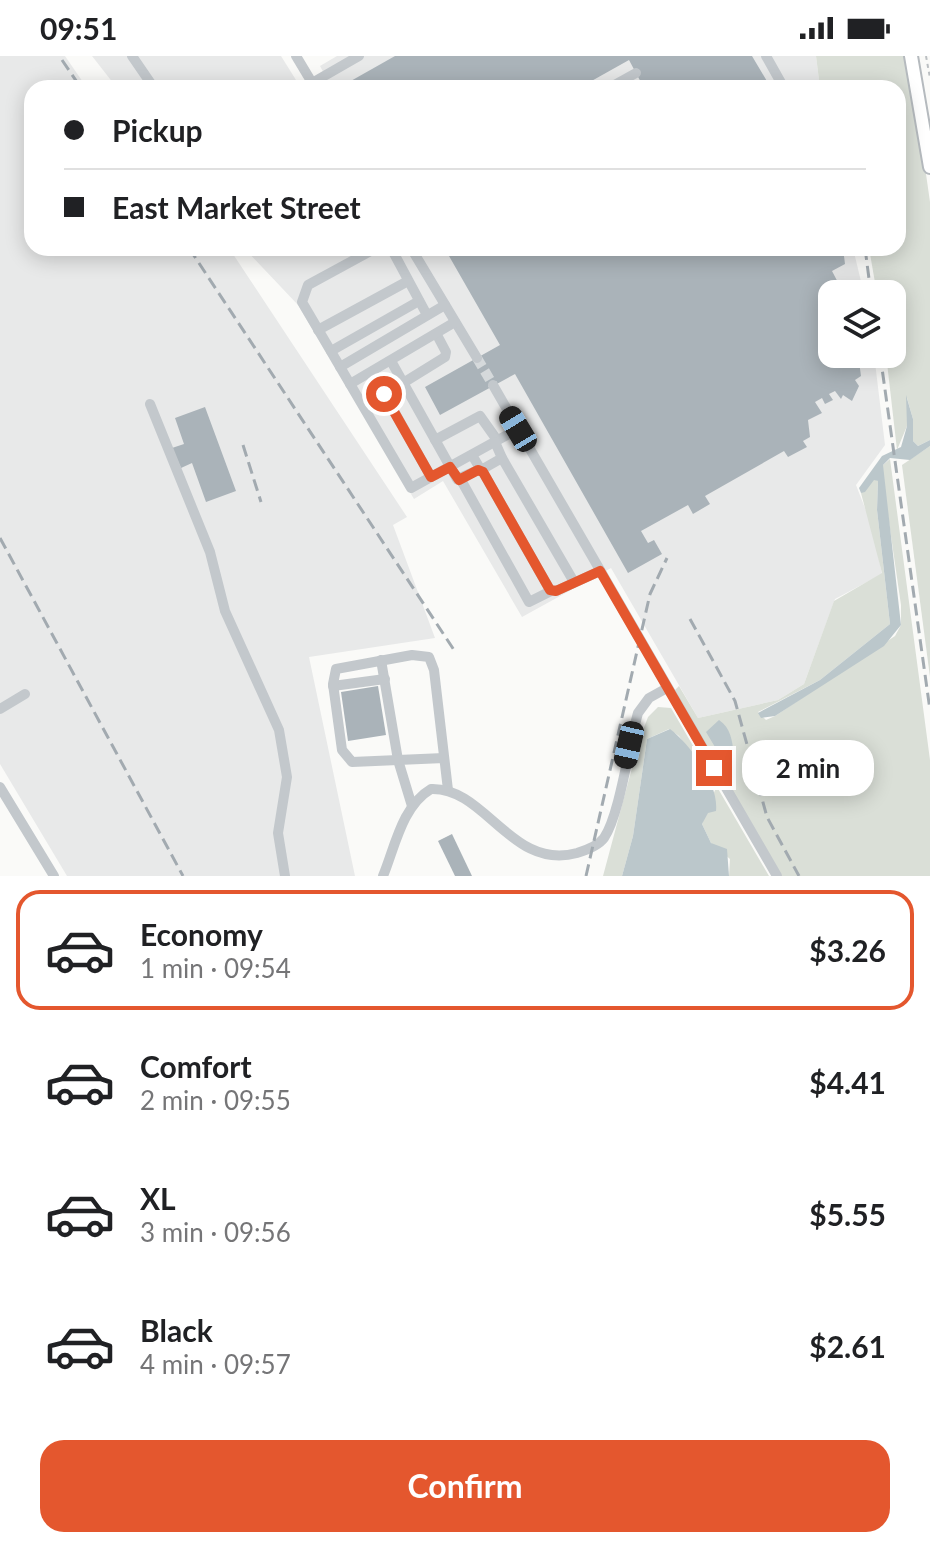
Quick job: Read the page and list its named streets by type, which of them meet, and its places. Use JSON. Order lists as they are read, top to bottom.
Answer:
{
  "page": {
    "status": "09:51",
    "banner": ["Pickup", "East Market Street"],
    "bubble": "2 min",
    "list": [
      {
        "name": "Economy",
        "note": "1 min · 09:54",
        "value": "$3.26"
      },
      {
        "name": "Comfort",
        "note": "2 min · 09:55",
        "value": "$4.41"
      },
      {
        "name": "XL",
        "note": "3 min · 09:56",
        "value": "$5.55"
      },
      {
        "name": "Black",
        "note": "4 min · 09:57",
        "value": "$2.61"
      }
    ],
    "buttons": "Confirm"
  }
}
